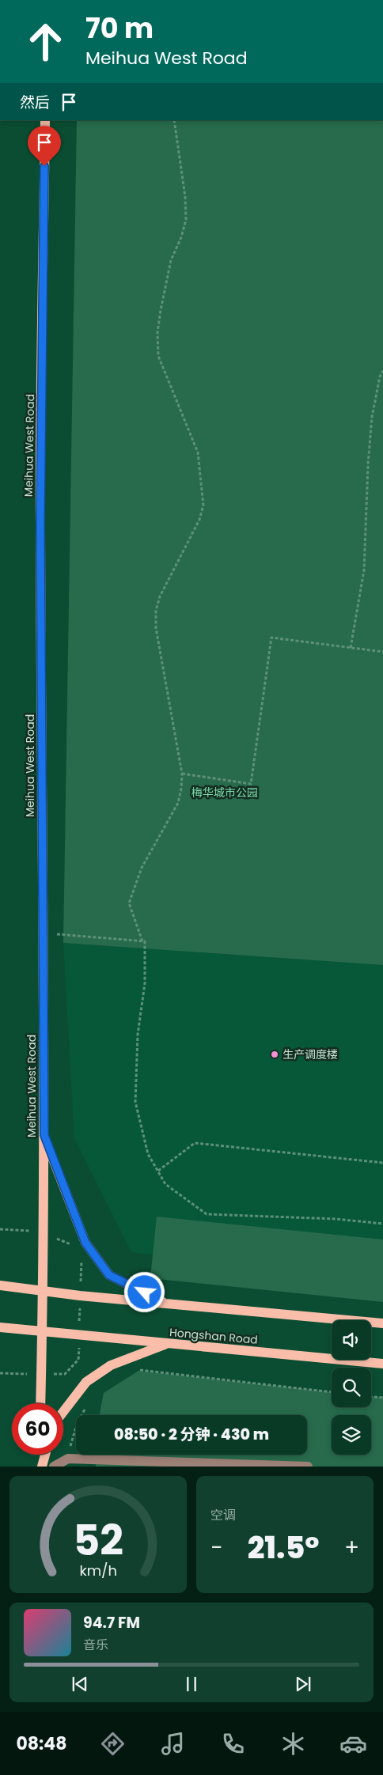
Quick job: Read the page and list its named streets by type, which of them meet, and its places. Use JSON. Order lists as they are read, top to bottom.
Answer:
{
  "streets": {
    "main road": ["Meihua West Road", "Hongshan Road"]
  },
  "crossings": [
    ["Meihua West Road", "Hongshan Road"]
  ],
  "parks": ["梅华城市公园"],
  "places": ["生产调度楼"],
  "page": {
    "turn": ["70 m", "Meihua West Road"],
    "then": "然后",
    "limit": "60",
    "trip": "08:50 · 2 分钟 · 430 m",
    "tile": "空调",
    "heat": ["−", "21.5°", "+"],
    "song": ["94.7 FM", "音乐"],
    "tabs": "08:48",
    "gauge": ["52", "km/h"]
  }
}
